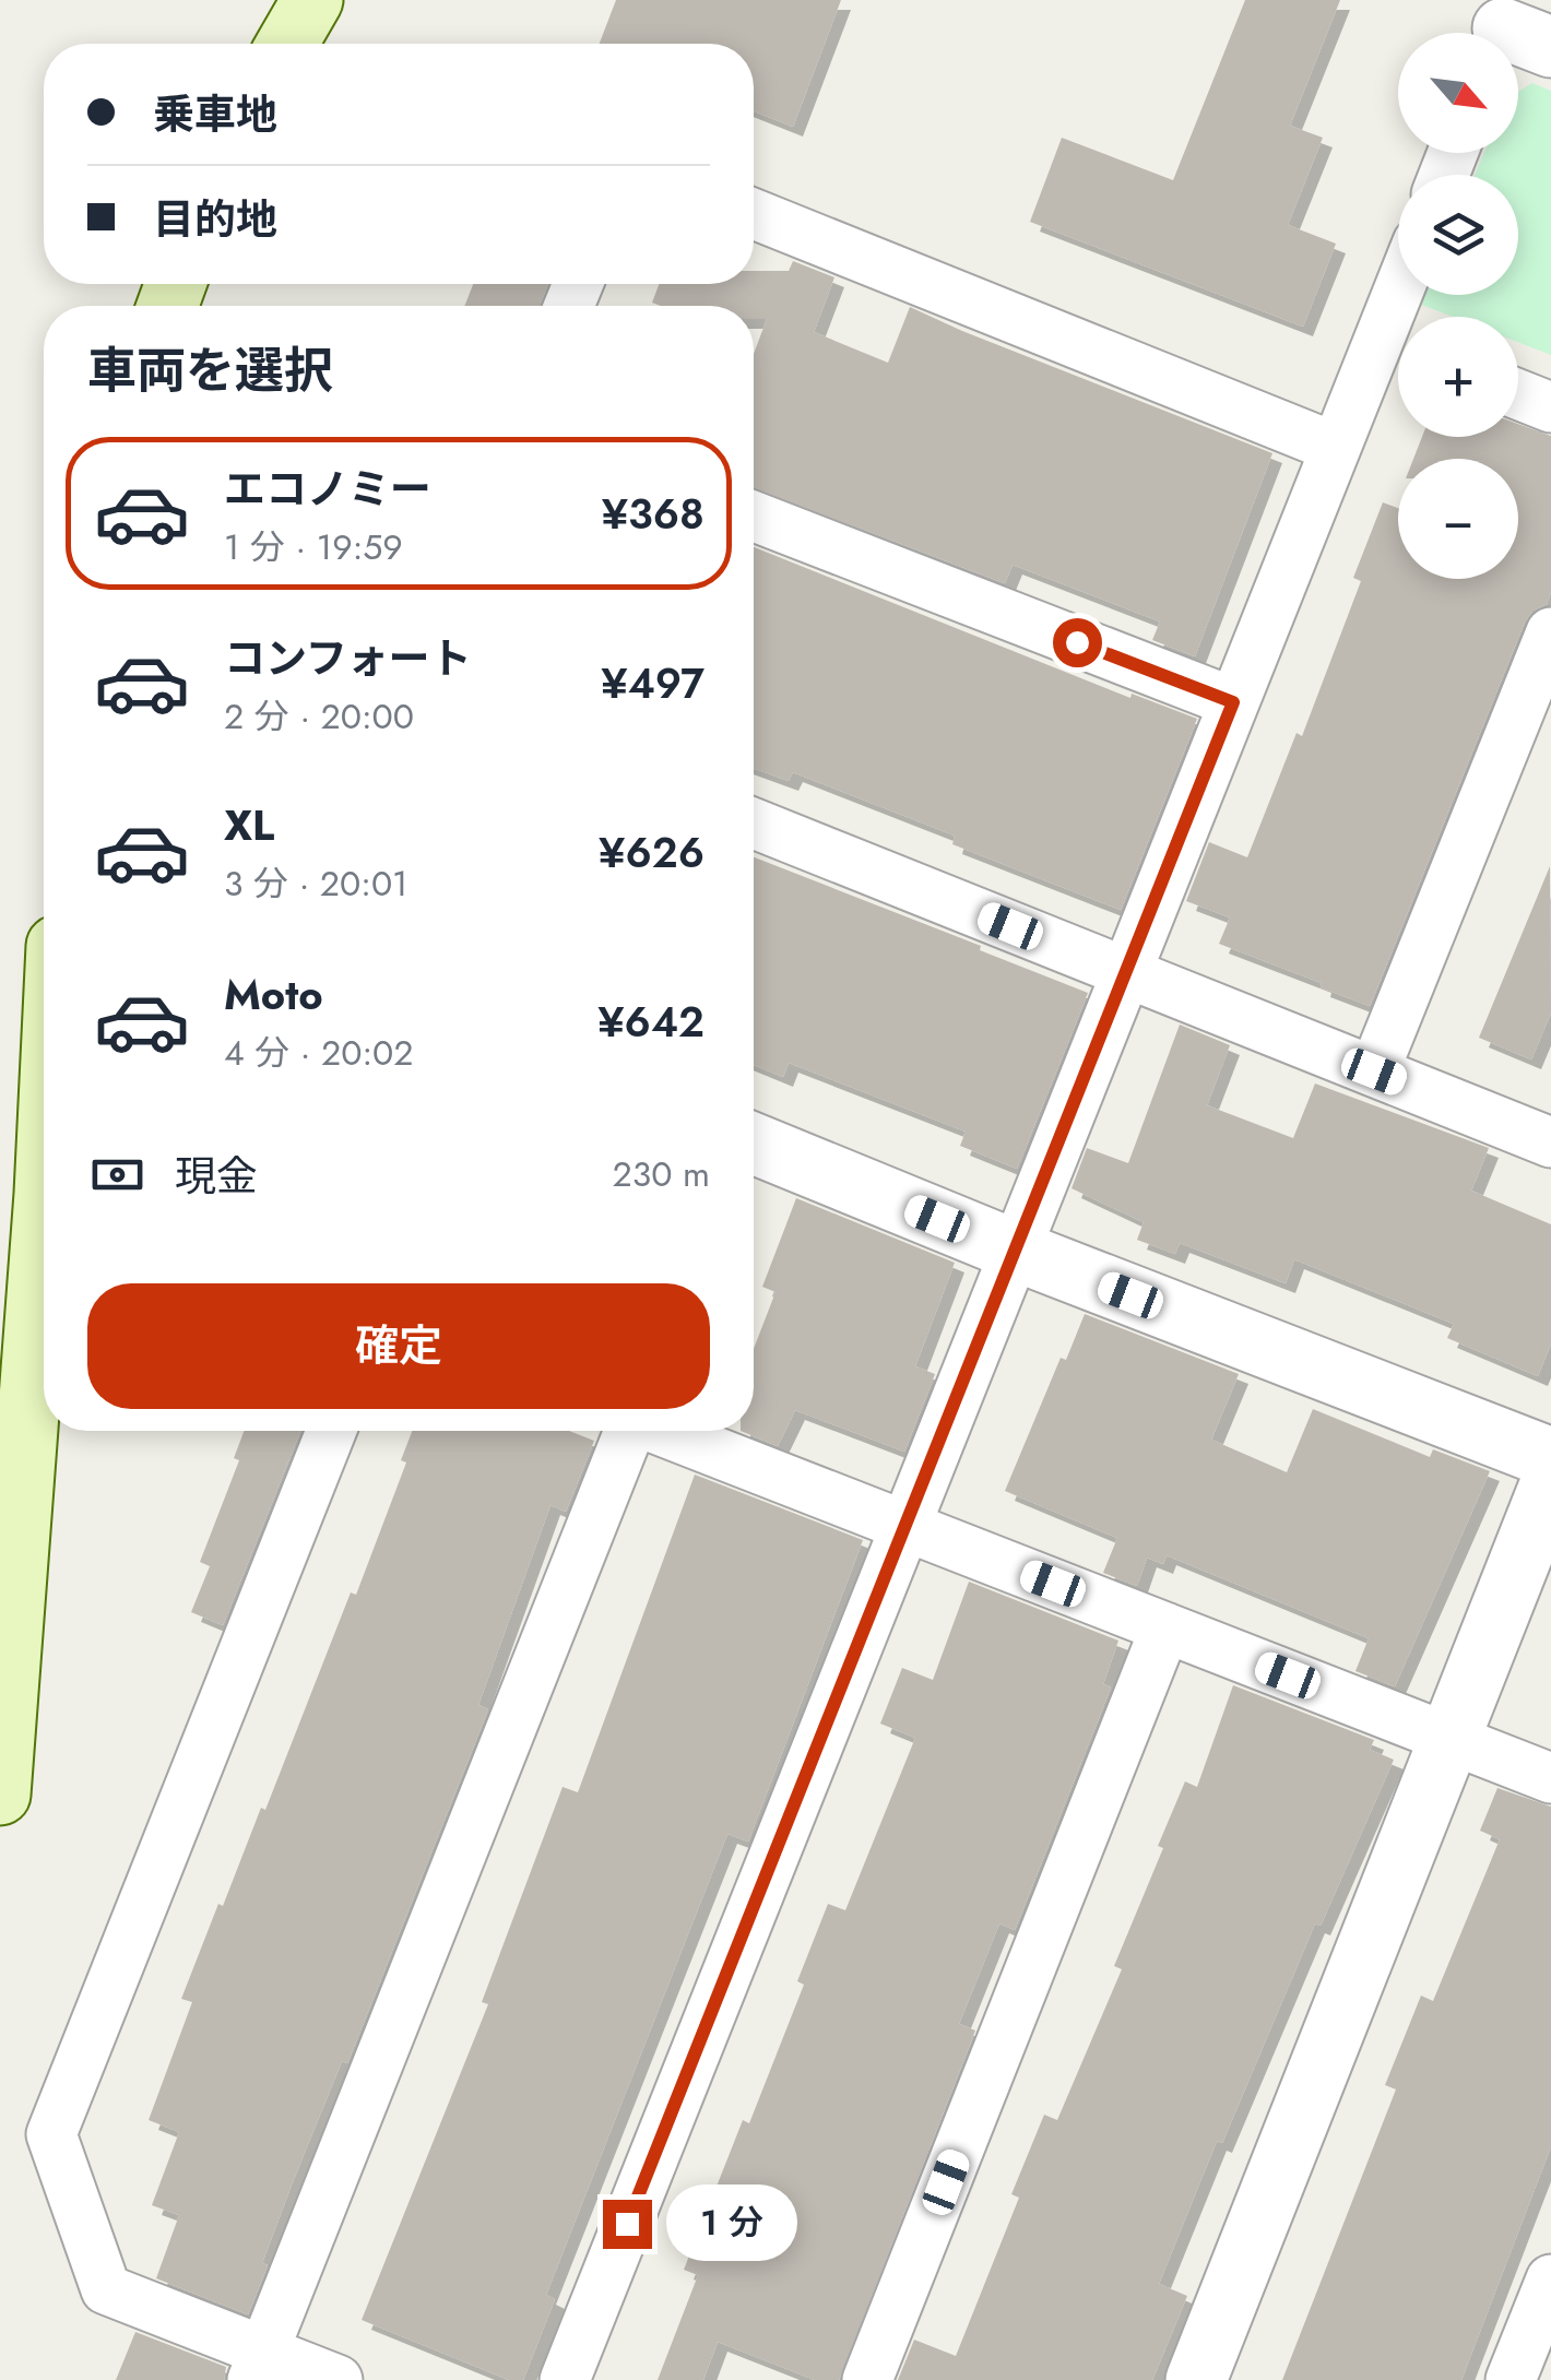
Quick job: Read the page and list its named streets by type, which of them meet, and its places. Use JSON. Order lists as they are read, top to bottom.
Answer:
{
  "north": "bottom right",
  "page": {
    "map_buttons": ["+", "−"],
    "banner": ["乗車地", "目的地"],
    "heading": "車両を選択",
    "list": [
      {
        "name": "エコノミー",
        "note": "1 分 · 19:59",
        "value": "¥368"
      },
      {
        "name": "コンフォート",
        "note": "2 分 · 20:00",
        "value": "¥497"
      },
      {
        "name": "XL",
        "note": "3 分 · 20:01",
        "value": "¥626"
      },
      {
        "name": "Moto",
        "note": "4 分 · 20:02",
        "value": "¥642"
      }
    ],
    "pay": ["現金", "230 m"],
    "buttons": "確定",
    "bubble": "1 分"
  }
}
